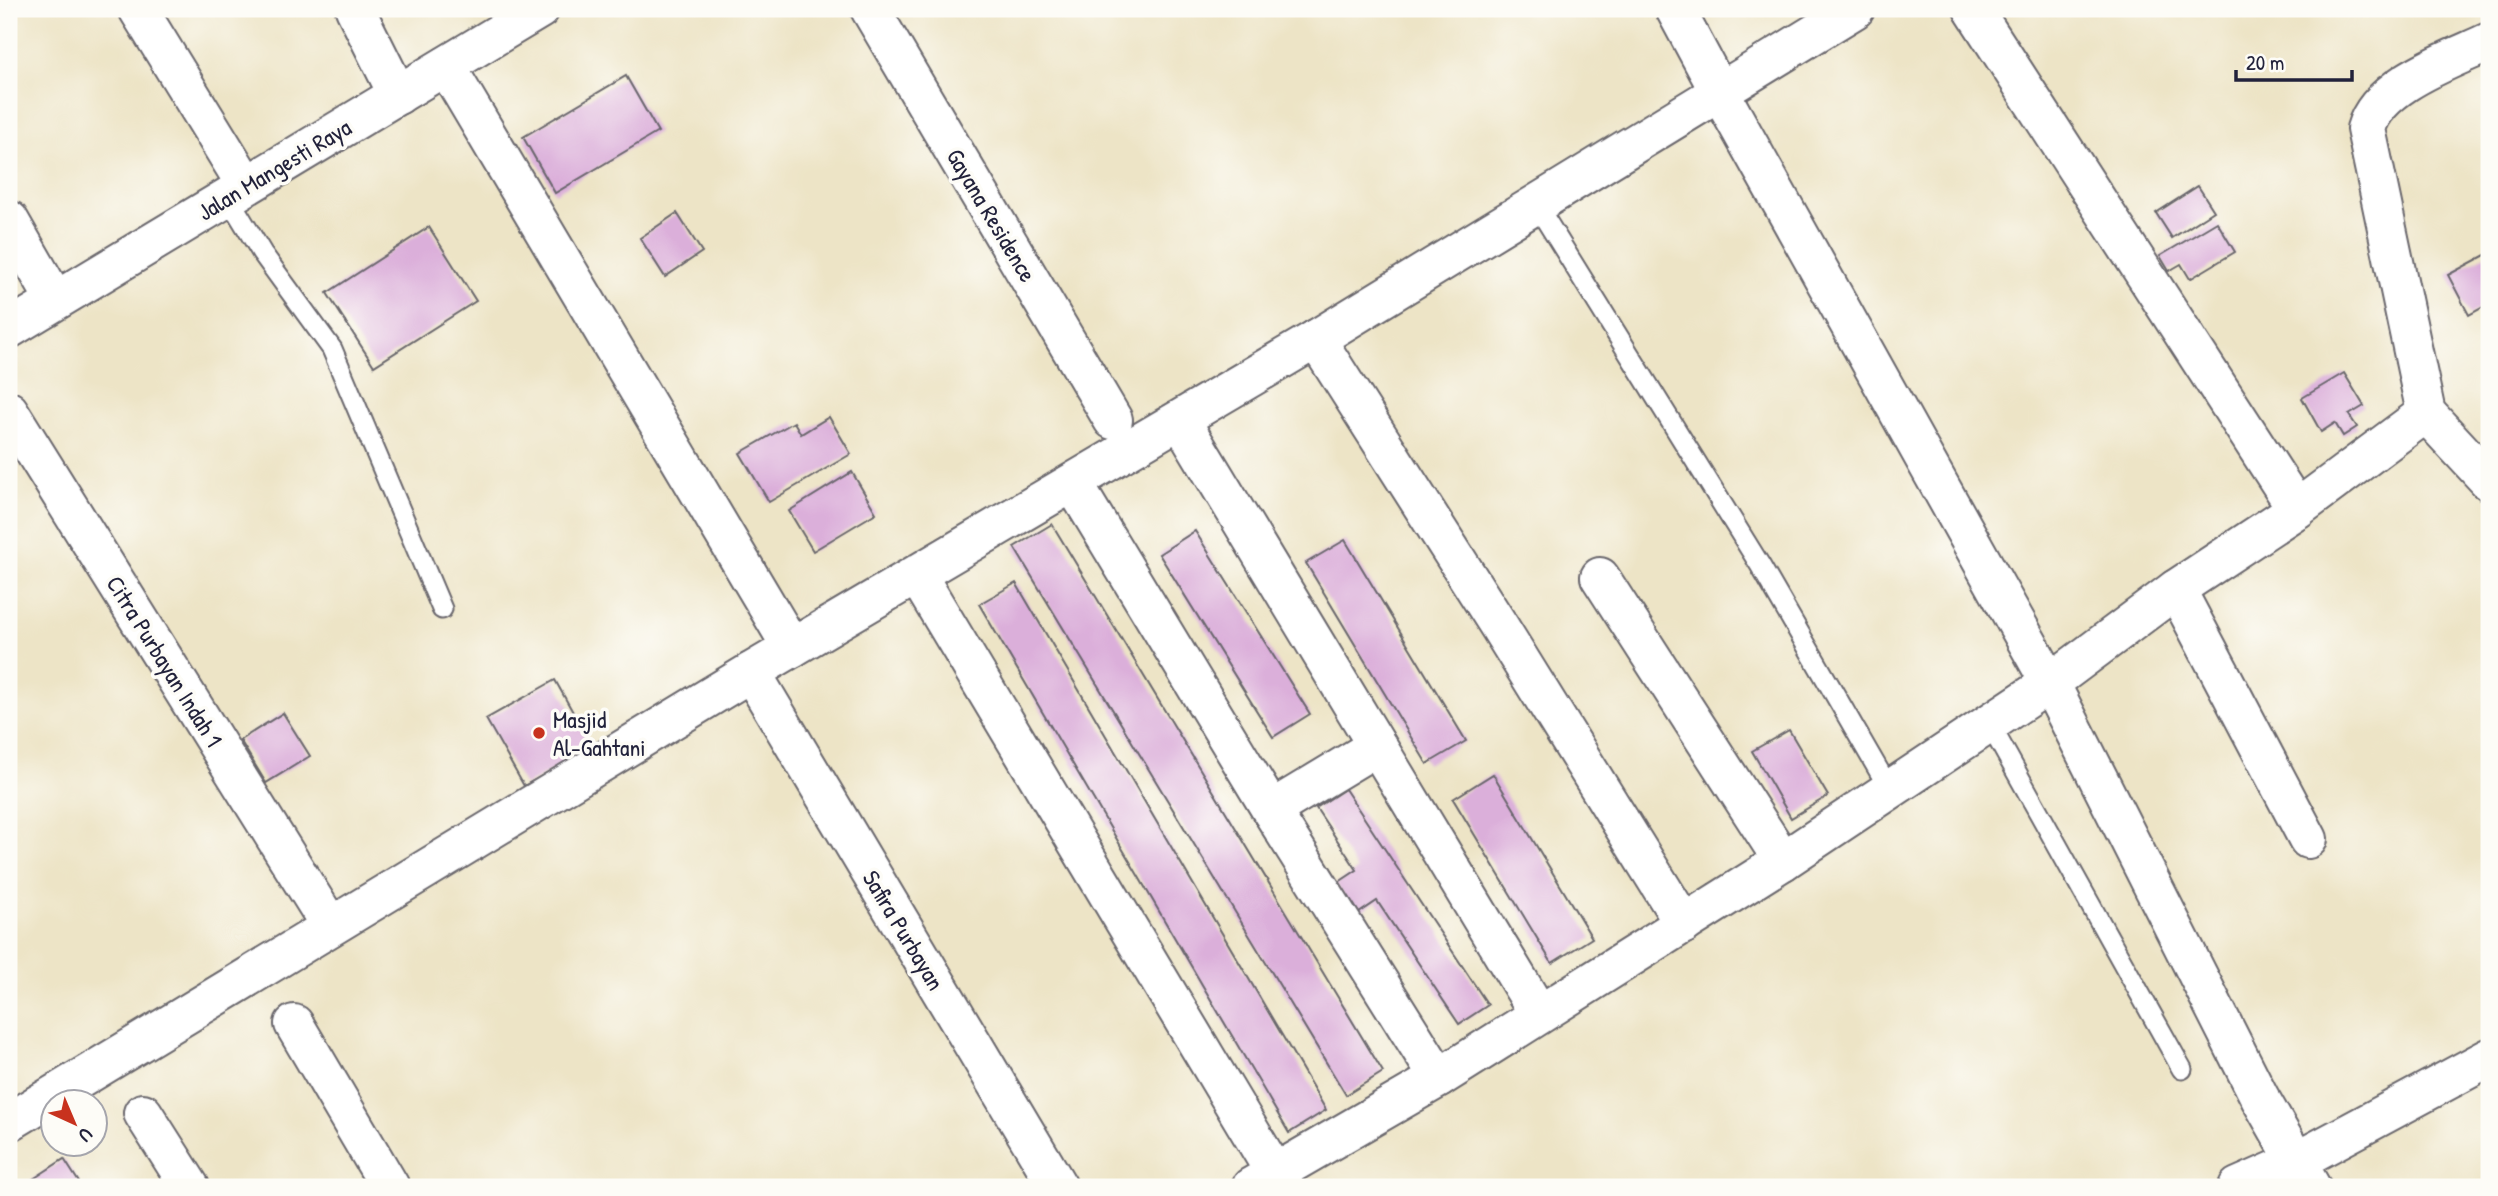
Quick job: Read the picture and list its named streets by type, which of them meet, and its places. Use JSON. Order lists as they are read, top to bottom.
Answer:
{
  "streets": {
    "street": [
      "Jalan Mangesti Raya",
      "Gayana Residence",
      "Citra Purbayan Indah 1",
      "Safira Purbayan"
    ]
  },
  "places": ["Masjid Al-Gahtani"],
  "scale_bar": "20 m",
  "north": "bottom right"
}
